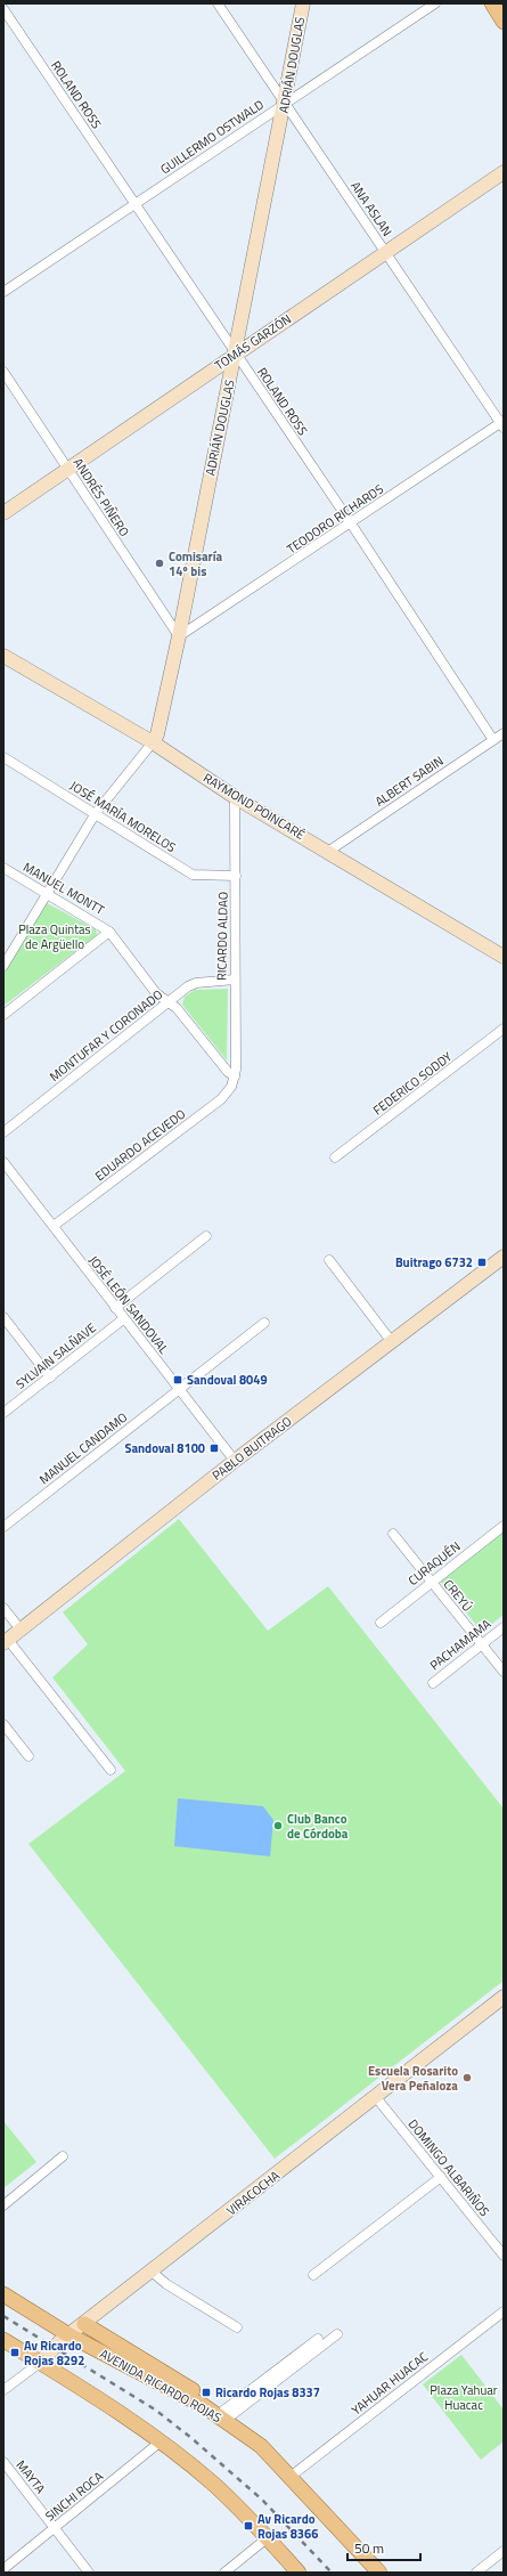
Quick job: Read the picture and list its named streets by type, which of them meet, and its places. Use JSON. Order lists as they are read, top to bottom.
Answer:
{
  "streets": {
    "main road": [
      "ADRIÁN DOUGLAS",
      "TOMÁS GARZÓN",
      "RAYMOND POINCARÉ",
      "PABLO BUITRAGO",
      "VIRACOCHA",
      "AVENIDA RICARDO ROJAS"
    ],
    "street": [
      "ROLAND ROSS",
      "GUILLERMO OSTWALD",
      "ANA ASLAN",
      "ANDRÉS PIÑERO",
      "TEODORO RICHARDS",
      "ALBERT SABIN",
      "JOSÉ MARÍA MORELOS",
      "MANUEL MONTT",
      "RICARDO ALDAO",
      "MONTUFAR Y CORONADO",
      "FEDERICO SODDY",
      "EDUARDO ACEVEDO",
      "JOSÉ LEÓN SANDOVAL",
      "SYLVAIN SALÑAVE",
      "MANUEL CANDAMO",
      "CURAQUÉN",
      "CREYÚ",
      "PACHAMAMA",
      "DOMINGO ALBARIÑOS",
      "YAHUAR HUACAC",
      "MAYTA",
      "SINCHI ROCA"
    ]
  },
  "crossings": [
    ["ADRIÁN DOUGLAS", "ROLAND ROSS"],
    ["ADRIÁN DOUGLAS", "GUILLERMO OSTWALD"],
    ["ADRIÁN DOUGLAS", "ANA ASLAN"],
    ["ADRIÁN DOUGLAS", "TOMÁS GARZÓN"],
    ["ADRIÁN DOUGLAS", "ANDRÉS PIÑERO"],
    ["ADRIÁN DOUGLAS", "TEODORO RICHARDS"],
    ["ADRIÁN DOUGLAS", "RAYMOND POINCARÉ"],
    ["ROLAND ROSS", "GUILLERMO OSTWALD"],
    ["ROLAND ROSS", "TOMÁS GARZÓN"],
    ["ROLAND ROSS", "TEODORO RICHARDS"],
    ["ROLAND ROSS", "ALBERT SABIN"],
    ["GUILLERMO OSTWALD", "ANA ASLAN"],
    ["ANA ASLAN", "TOMÁS GARZÓN"],
    ["ANA ASLAN", "TEODORO RICHARDS"],
    ["TOMÁS GARZÓN", "ANDRÉS PIÑERO"],
    ["ANDRÉS PIÑERO", "TEODORO RICHARDS"],
    ["ALBERT SABIN", "RAYMOND POINCARÉ"],
    ["RAYMOND POINCARÉ", "RICARDO ALDAO"],
    ["JOSÉ MARÍA MORELOS", "RICARDO ALDAO"],
    ["MANUEL MONTT", "RICARDO ALDAO"],
    ["MANUEL MONTT", "MONTUFAR Y CORONADO"],
    ["MANUEL MONTT", "EDUARDO ACEVEDO"],
    ["RICARDO ALDAO", "MONTUFAR Y CORONADO"],
    ["RICARDO ALDAO", "EDUARDO ACEVEDO"],
    ["EDUARDO ACEVEDO", "JOSÉ LEÓN SANDOVAL"],
    ["JOSÉ LEÓN SANDOVAL", "SYLVAIN SALÑAVE"],
    ["JOSÉ LEÓN SANDOVAL", "MANUEL CANDAMO"],
    ["JOSÉ LEÓN SANDOVAL", "PABLO BUITRAGO"],
    ["CURAQUÉN", "CREYÚ"],
    ["CREYÚ", "PACHAMAMA"],
    ["DOMINGO ALBARIÑOS", "VIRACOCHA"],
    ["VIRACOCHA", "AVENIDA RICARDO ROJAS"],
    ["YAHUAR HUACAC", "AVENIDA RICARDO ROJAS"],
    ["MAYTA", "SINCHI ROCA"]
  ],
  "parks": ["Plaza Quintas de Argüello", "Plaza Yahuar Huacac"],
  "places": {
    "other": ["Comisaría 14º bis", "Club Banco de Córdoba", "Escuela Rosarito Vera Peñaloza"],
    "transit": [
      "Buitrago 6732",
      "Sandoval 8049",
      "Sandoval 8100",
      "Av Ricardo Rojas 8292",
      "Ricardo Rojas 8337",
      "Av Ricardo Rojas 8366"
    ]
  },
  "scale_bar": "50 m"
}
